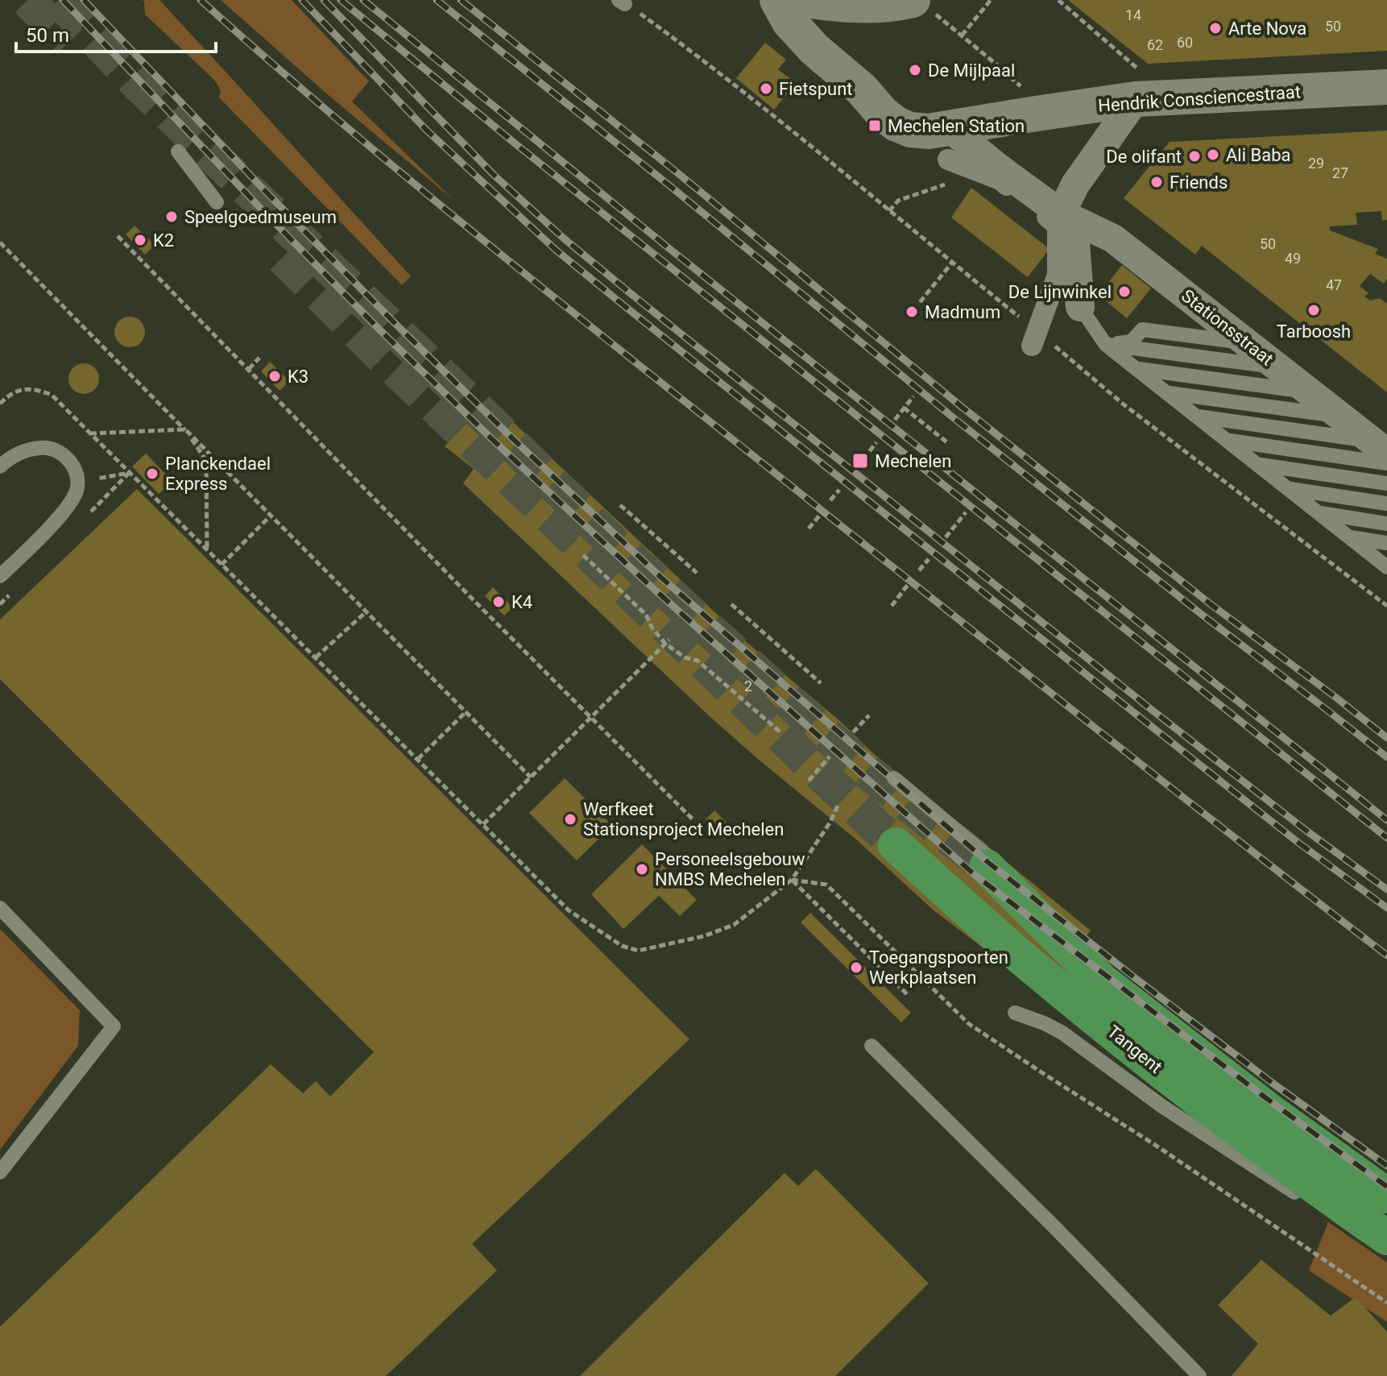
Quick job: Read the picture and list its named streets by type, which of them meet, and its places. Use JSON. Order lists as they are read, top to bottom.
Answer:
{
  "streets": {
    "highway": ["Tangent"],
    "street": ["Hendrik Consciencestraat", "Stationsstraat"]
  },
  "crossings": [
    ["Hendrik Consciencestraat", "Stationsstraat"]
  ],
  "places": {
    "other": [
      "Arte Nova",
      "De Mijlpaal",
      "Fietspunt",
      "Ali Baba",
      "De olifant",
      "Friends",
      "Speelgoedmuseum",
      "K2",
      "De Lijnwinkel",
      "Tarboosh",
      "Madmum",
      "K3",
      "Planckendael Express",
      "K4",
      "Werfkeet Stationsproject Mechelen",
      "Personeelsgebouw NMBS Mechelen",
      "Toegangspoorten Werkplaatsen"
    ],
    "transit": ["Mechelen Station", "Mechelen"]
  },
  "house_numbers": [
    "14",
    "50",
    "60",
    "62",
    "29",
    "27",
    "50",
    "49",
    "47",
    "2"
  ],
  "scale_bar": "50 m"
}
